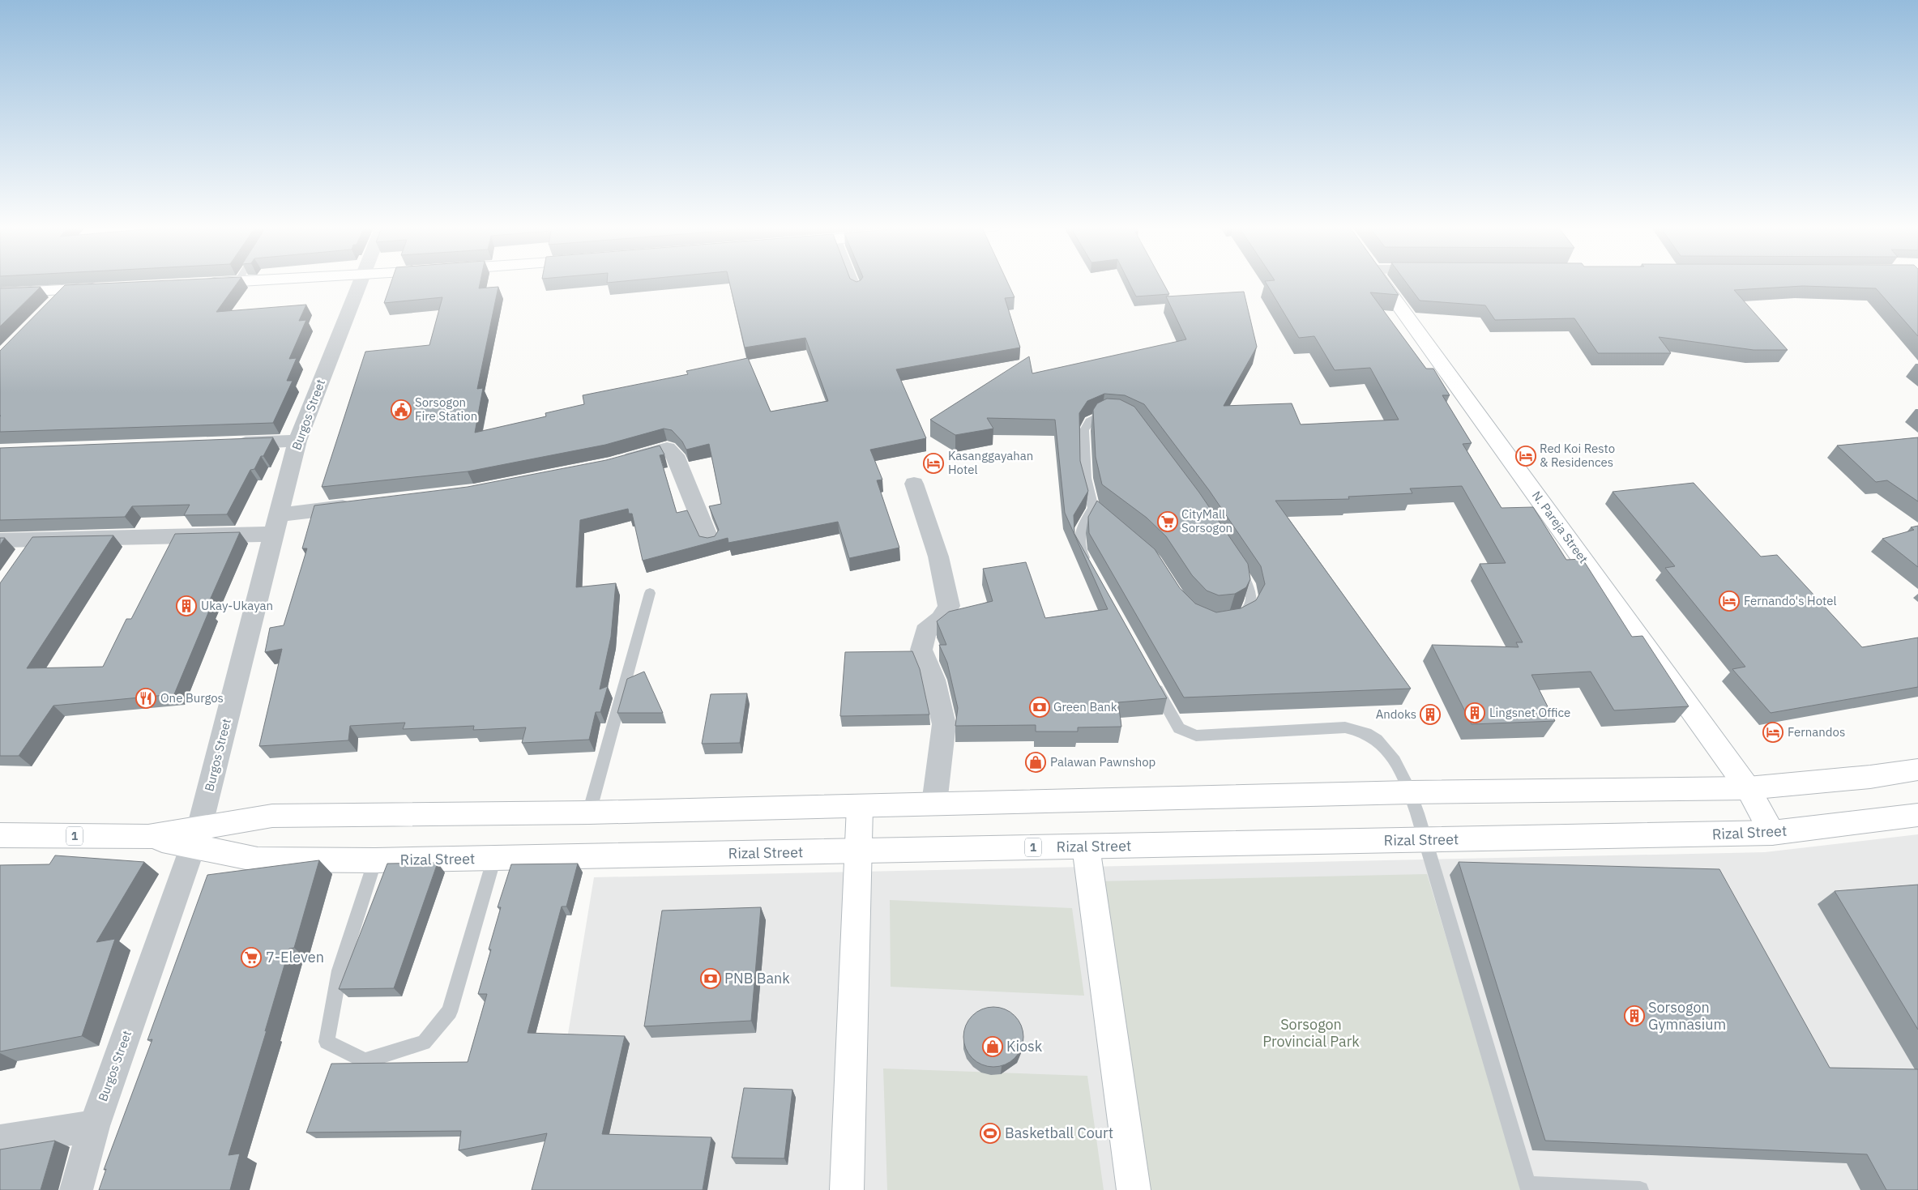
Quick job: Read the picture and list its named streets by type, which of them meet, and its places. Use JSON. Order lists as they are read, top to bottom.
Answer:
{
  "streets": {
    "main road": ["N. Pareja Street", "Rizal Street", "1"],
    "street": ["Burgos Street"]
  },
  "crossings": [
    ["Burgos Street", "Rizal Street"],
    ["N. Pareja Street", "Rizal Street"]
  ],
  "parks": ["Sorsogon Provincial Park"],
  "places": {
    "public building": ["Sorsogon Fire Station"],
    "hotel": [
      "Red Koi Resto & Residences",
      "Kasanggayahan Hotel",
      "Fernando's Hotel",
      "Fernandos"
    ],
    "supermarket": ["CityMall Sorsogon", "7-Eleven"],
    "building": [
      "Ukay-Ukayan",
      "Lingsnet Office",
      "Andoks",
      "Sorsogon Gymnasium"
    ],
    "restaurant": ["One Burgos"],
    "bank": ["Green Bank", "PNB Bank"],
    "shop": ["Palawan Pawnshop", "Kiosk"],
    "sports": ["Basketball Court"]
  }
}
